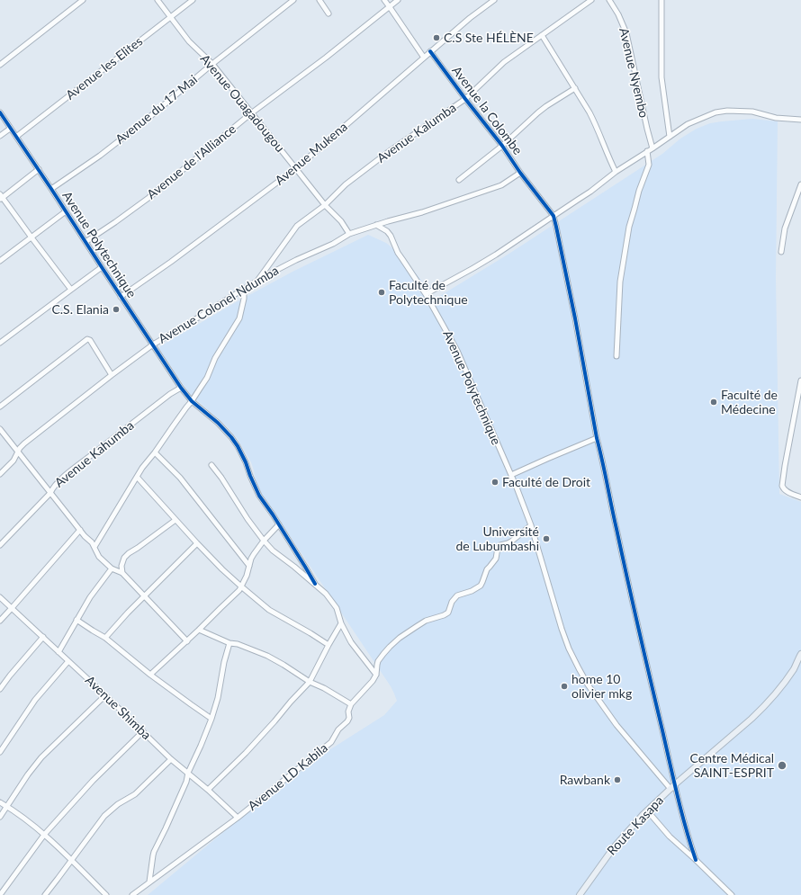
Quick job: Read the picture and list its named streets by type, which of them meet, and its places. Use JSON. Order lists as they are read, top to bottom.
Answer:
{
  "streets": {
    "main road": ["Route Kasapa"],
    "street": [
      "Avenue les Elites",
      "Avenue Nyembo",
      "Avenue Ouagadougou",
      "Avenue du 17 Mai",
      "Avenue la Colombe",
      "Avenue Kalumba",
      "Avenue Mukena",
      "Avenue de l'Alliance",
      "Avenue Polytechnique",
      "Avenue Colonel Ndumba",
      "Avenue Kahumba",
      "Avenue Shimba",
      "Avenue LD Kabila"
    ]
  },
  "crossings": [
    ["Avenue les Elites", "Avenue Ouagadougou"],
    ["Avenue les Elites", "Avenue Polytechnique"],
    ["Avenue Ouagadougou", "Avenue du 17 Mai"],
    ["Avenue Ouagadougou", "Avenue Kalumba"],
    ["Avenue Ouagadougou", "Avenue Mukena"],
    ["Avenue Ouagadougou", "Avenue de l'Alliance"],
    ["Avenue Ouagadougou", "Avenue Colonel Ndumba"],
    ["Avenue du 17 Mai", "Avenue Polytechnique"],
    ["Avenue la Colombe", "Avenue Kalumba"],
    ["Avenue la Colombe", "Avenue Mukena"],
    ["Avenue Kalumba", "Avenue Colonel Ndumba"],
    ["Avenue Mukena", "Avenue Polytechnique"],
    ["Avenue de l'Alliance", "Avenue Polytechnique"],
    ["Avenue Polytechnique", "Avenue Colonel Ndumba"],
    ["Avenue Polytechnique", "Avenue Kahumba"],
    ["Avenue Polytechnique", "Avenue LD Kabila"],
    ["Avenue Polytechnique", "Route Kasapa"],
    ["Avenue Shimba", "Avenue LD Kabila"]
  ],
  "places": [
    "C.S Ste HÉLÈNE",
    "Faculté de Polytechnique",
    "C.S. Elania",
    "Faculté de Médecine",
    "Faculté de Droit",
    "Université de Lubumbashi",
    "home 10 olivier mkg",
    "Centre Médical SAINT-ESPRIT",
    "Rawbank"
  ]
}
